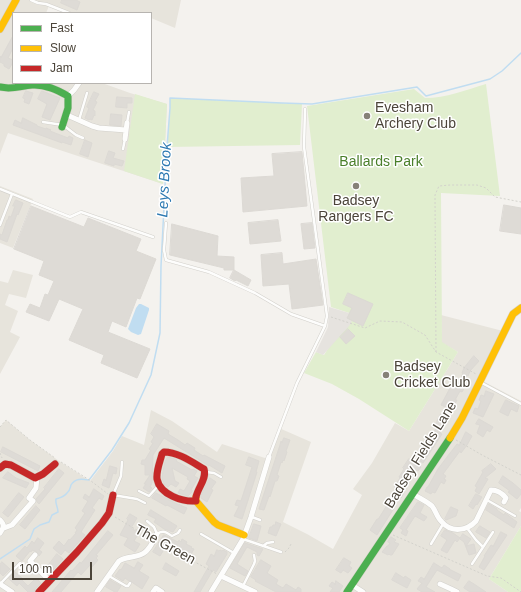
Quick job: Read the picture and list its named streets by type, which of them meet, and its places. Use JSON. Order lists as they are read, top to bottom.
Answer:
{
  "streets": {
    "street": ["Badsey Fields Lane"],
    "path": ["The Green"]
  },
  "water": ["Leys Brook"],
  "parks": ["Ballards Park"],
  "places": ["Evesham Archery Club", "Badsey Rangers FC", "Badsey Cricket Club"],
  "legend": ["Fast", "Slow", "Jam"],
  "scale_bar": "100 m"
}
